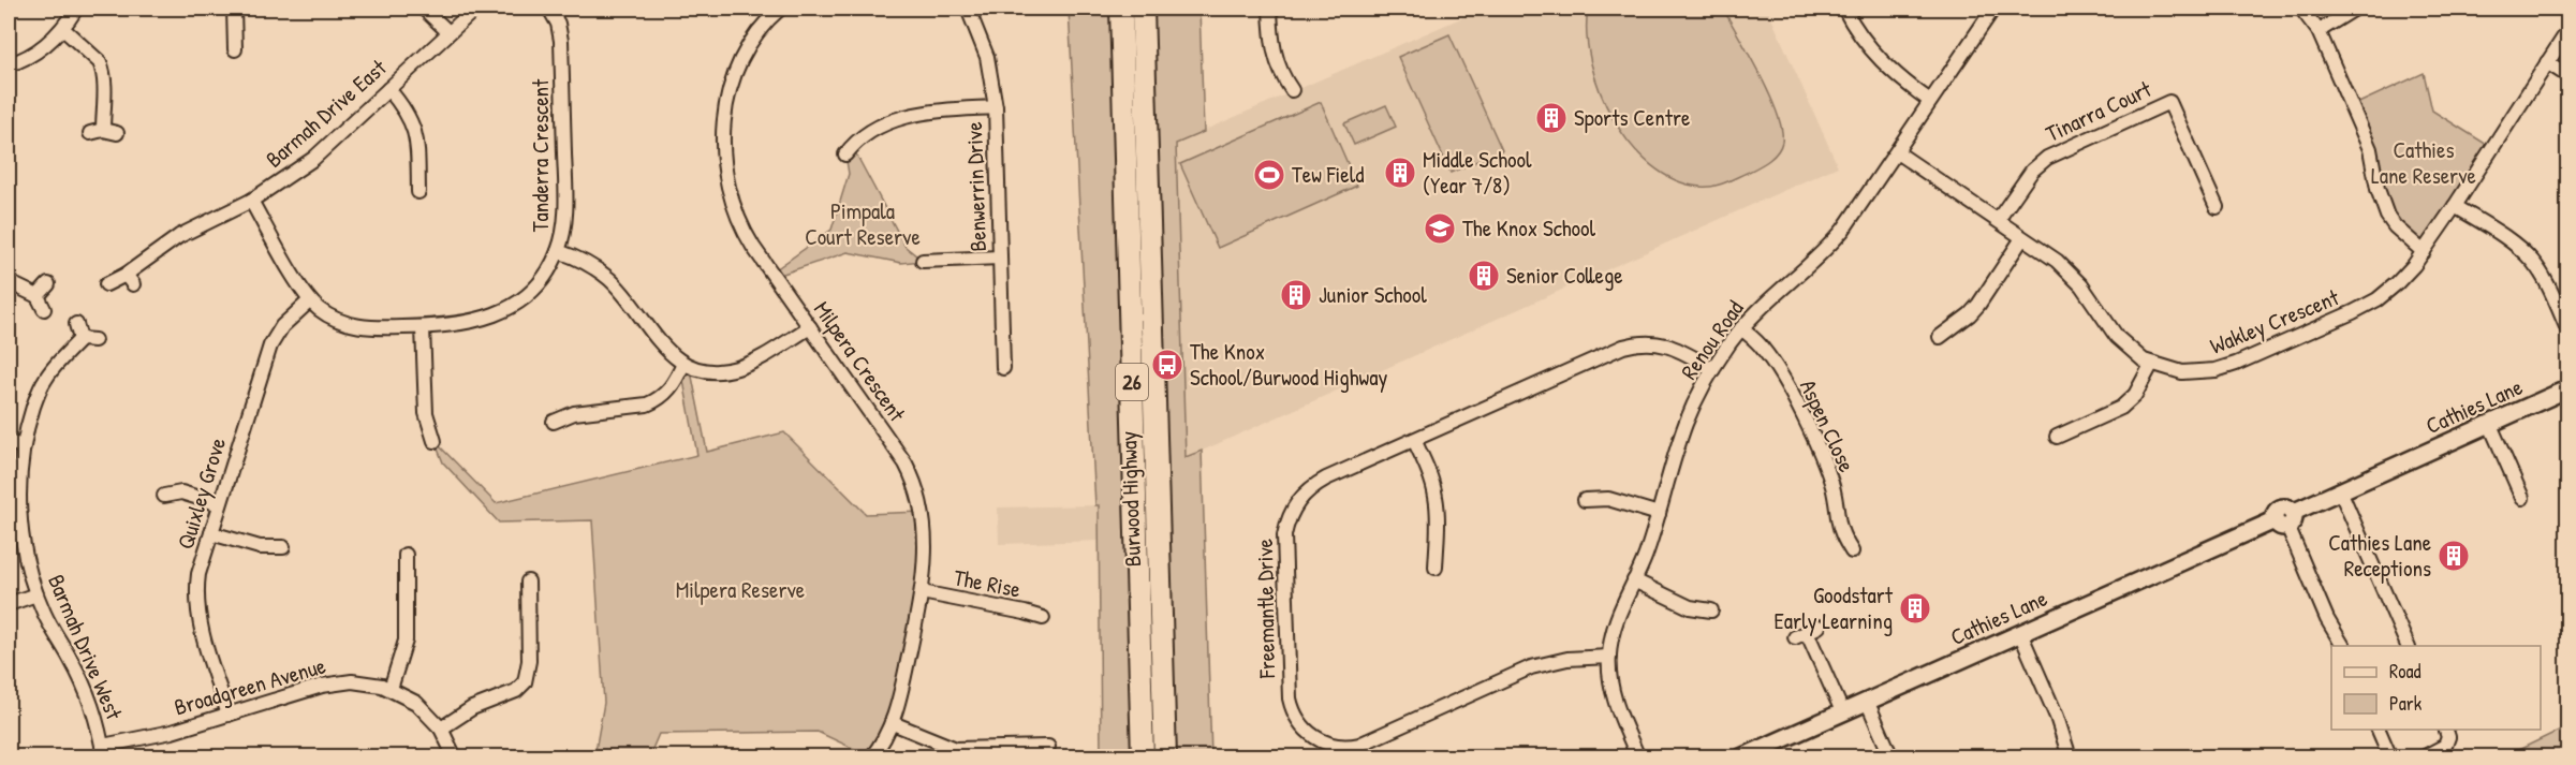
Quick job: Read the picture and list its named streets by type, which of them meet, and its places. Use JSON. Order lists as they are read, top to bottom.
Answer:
{
  "streets": {
    "highway": ["26", "Burwood Highway"],
    "street": [
      "Tinarra Court",
      "Barmah Drive East",
      "Tanderra Crescent",
      "Benwerrin Drive",
      "Wakley Crescent",
      "Renou Road",
      "Milpera Crescent",
      "Cathies Lane",
      "Aspen Close",
      "Quixley Grove",
      "The Rise",
      "Freemantle Drive",
      "Barmah Drive West",
      "Broadgreen Avenue"
    ]
  },
  "crossings": [
    ["Tinarra Court", "Wakley Crescent"],
    ["Barmah Drive East", "Tanderra Crescent"],
    ["Tanderra Crescent", "Quixley Grove"],
    ["Wakley Crescent", "Renou Road"],
    ["Renou Road", "Aspen Close"],
    ["Renou Road", "Freemantle Drive"],
    ["Milpera Crescent", "The Rise"],
    ["Quixley Grove", "Broadgreen Avenue"],
    ["Barmah Drive West", "Broadgreen Avenue"]
  ],
  "parks": ["Cathies Lane Reserve", "Pimpala Court Reserve", "Milpera Reserve"],
  "places": {
    "building": [
      "Sports Centre",
      "Middle School (Year 7/8)",
      "Senior College",
      "Junior School",
      "Cathies Lane Receptions",
      "Goodstart Early Learning"
    ],
    "sports": ["Tew Field"],
    "school or university": ["The Knox School"],
    "bus stop": ["The Knox School/Burwood Highway"]
  },
  "legend": ["Road", "Park"]
}
